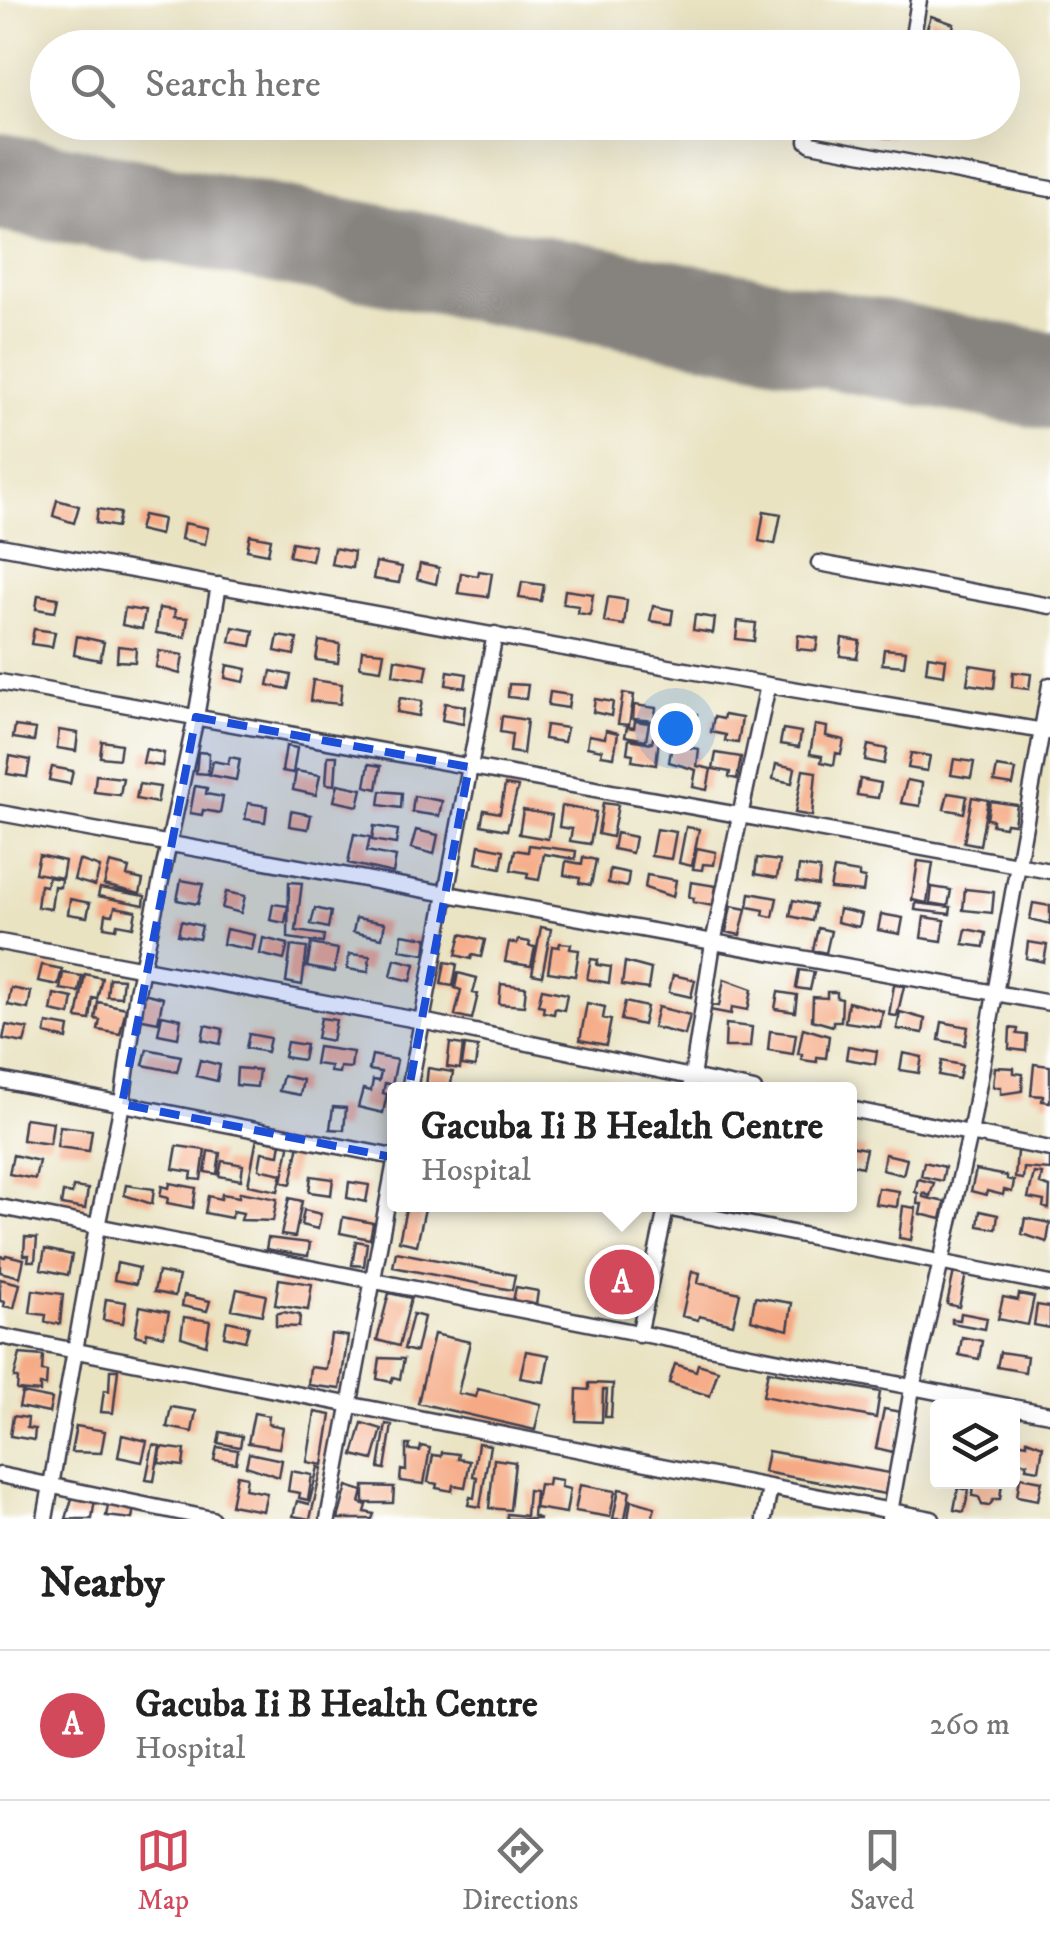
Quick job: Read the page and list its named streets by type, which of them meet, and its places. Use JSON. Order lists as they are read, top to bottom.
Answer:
{
  "page": {
    "search": "Search here",
    "popup": ["Gacuba Ii B Health Centre", "Hospital"],
    "pins": "A",
    "heading": "Nearby",
    "list": [
      {
        "mark": "A",
        "name": "Gacuba Ii B Health Centre",
        "note": "Hospital",
        "value": "260 m"
      }
    ],
    "nav": ["Map", "Directions", "Saved"]
  }
}
